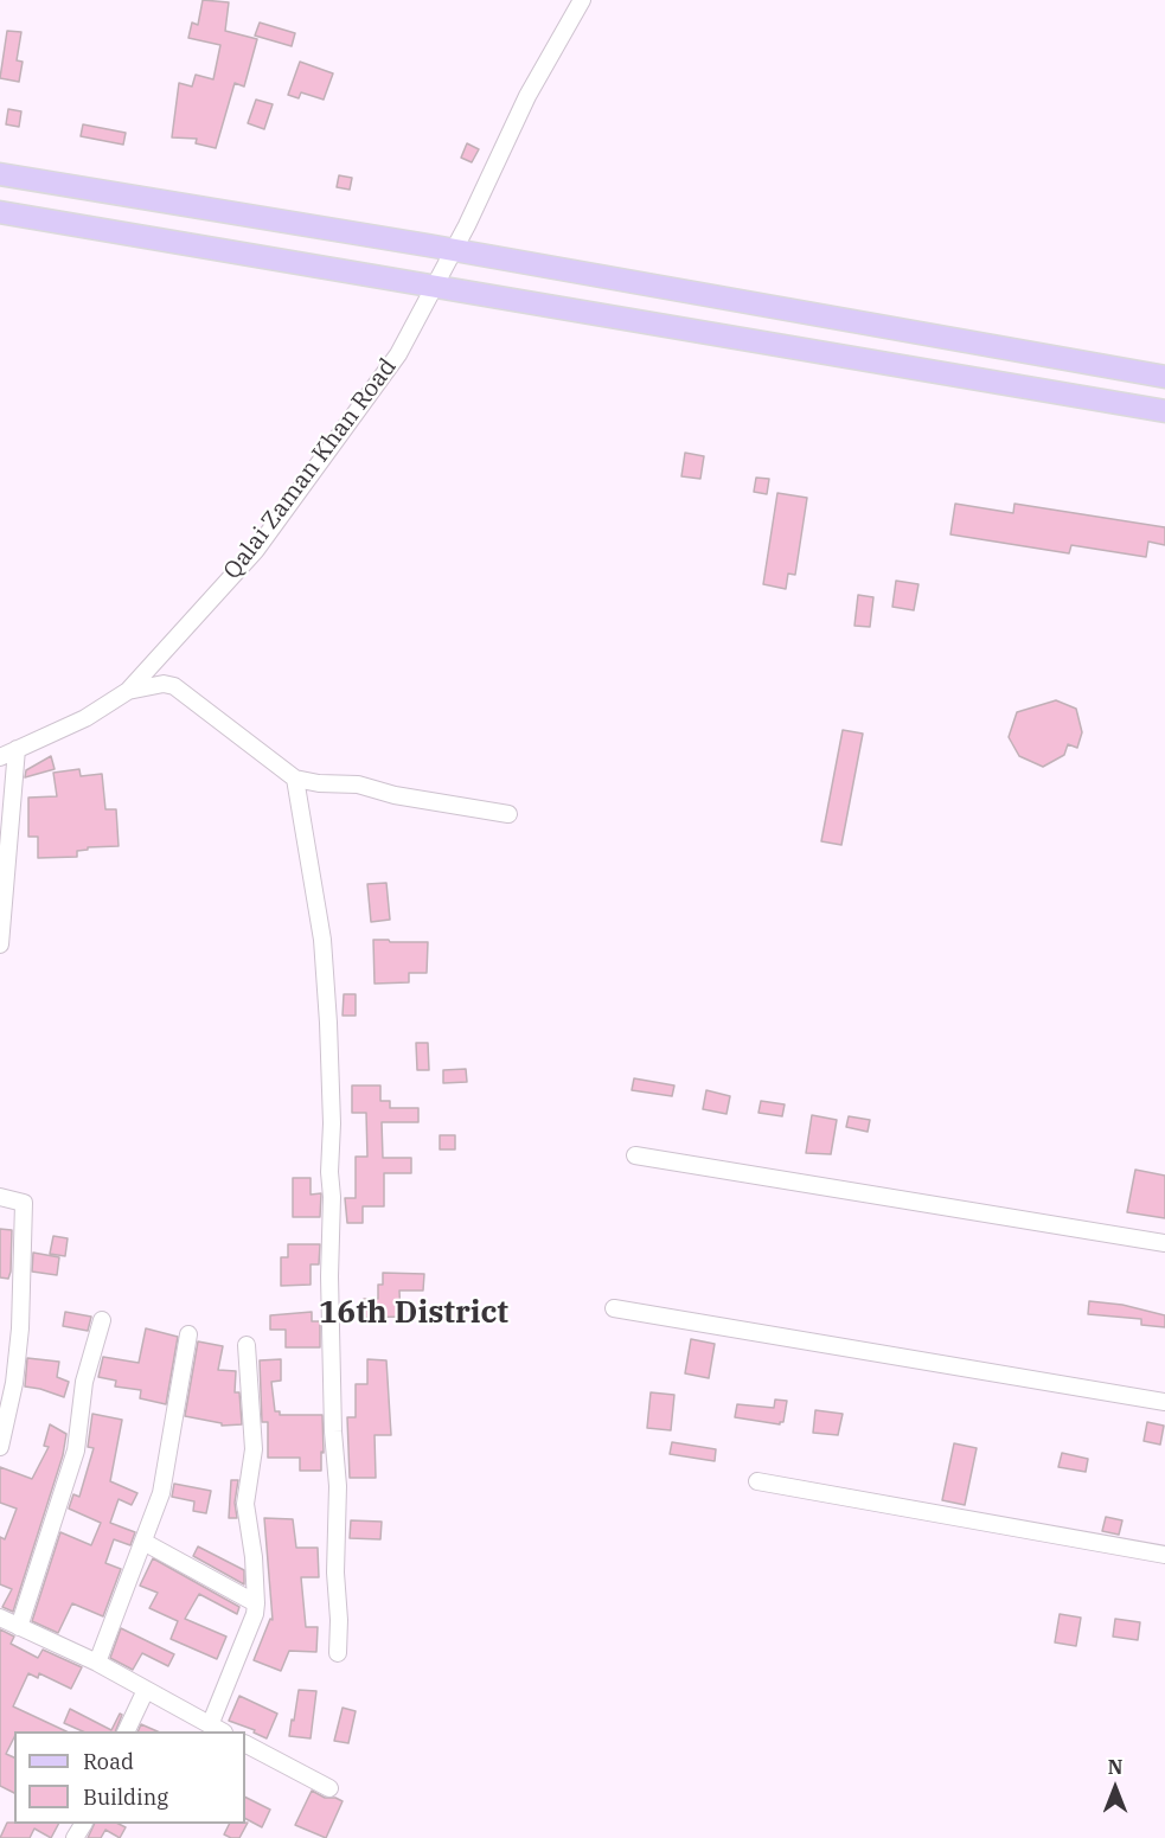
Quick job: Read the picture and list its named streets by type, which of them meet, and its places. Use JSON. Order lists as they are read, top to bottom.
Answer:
{
  "streets": {
    "street": ["Qalai Zaman Khan Road"]
  },
  "districts": ["16th District"],
  "legend": ["Road", "Building"],
  "north": "top"
}
